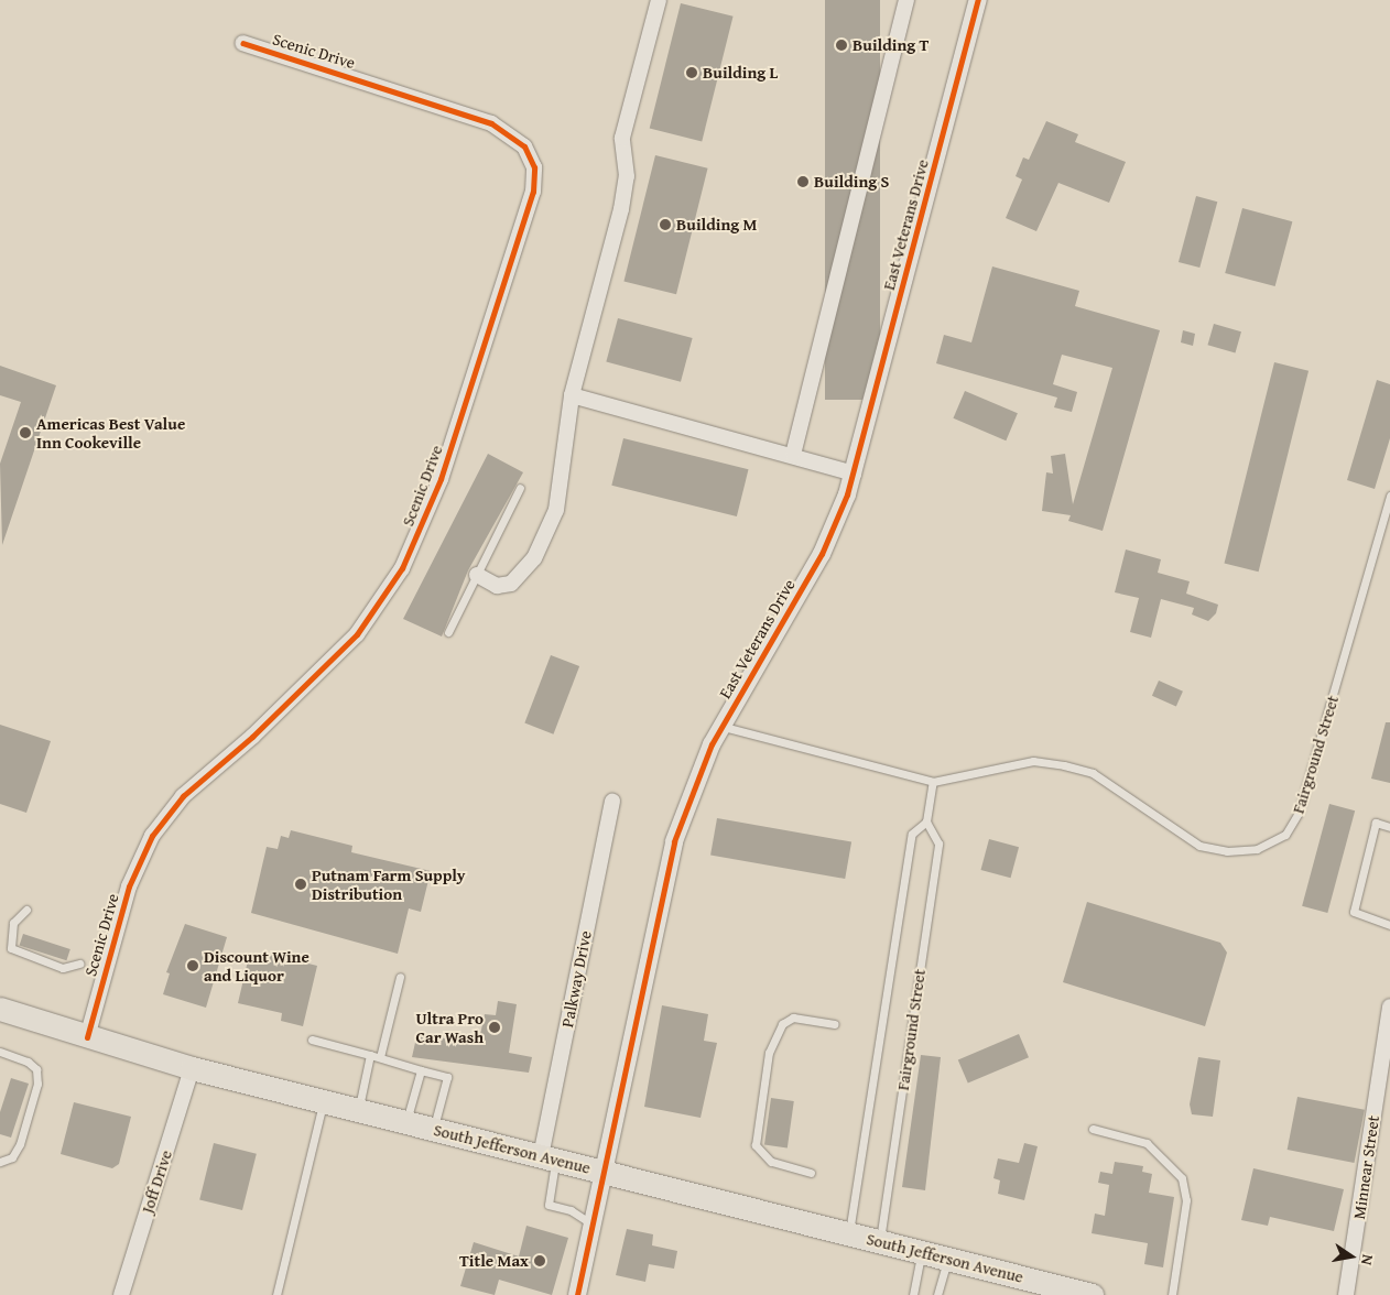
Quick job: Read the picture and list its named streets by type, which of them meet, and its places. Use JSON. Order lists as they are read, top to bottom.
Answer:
{
  "streets": {
    "main road": ["South Jefferson Avenue"],
    "street": [
      "Scenic Drive",
      "East Veterans Drive",
      "Palkway Drive",
      "Minnear Street",
      "Joff Drive"
    ],
    "lane": ["Fairground Street"]
  },
  "crossings": [
    ["Scenic Drive", "South Jefferson Avenue"],
    ["East Veterans Drive", "Fairground Street"],
    ["East Veterans Drive", "South Jefferson Avenue"],
    ["Fairground Street", "South Jefferson Avenue"],
    ["Palkway Drive", "South Jefferson Avenue"],
    ["South Jefferson Avenue", "Joff Drive"]
  ],
  "places": [
    "Building T",
    "Building L",
    "Building S",
    "Building M",
    "Americas Best Value Inn Cookeville",
    "Putnam Farm Supply Distribution",
    "Discount Wine and Liquor",
    "Ultra Pro Car Wash",
    "Title Max"
  ],
  "north": "right"
}
